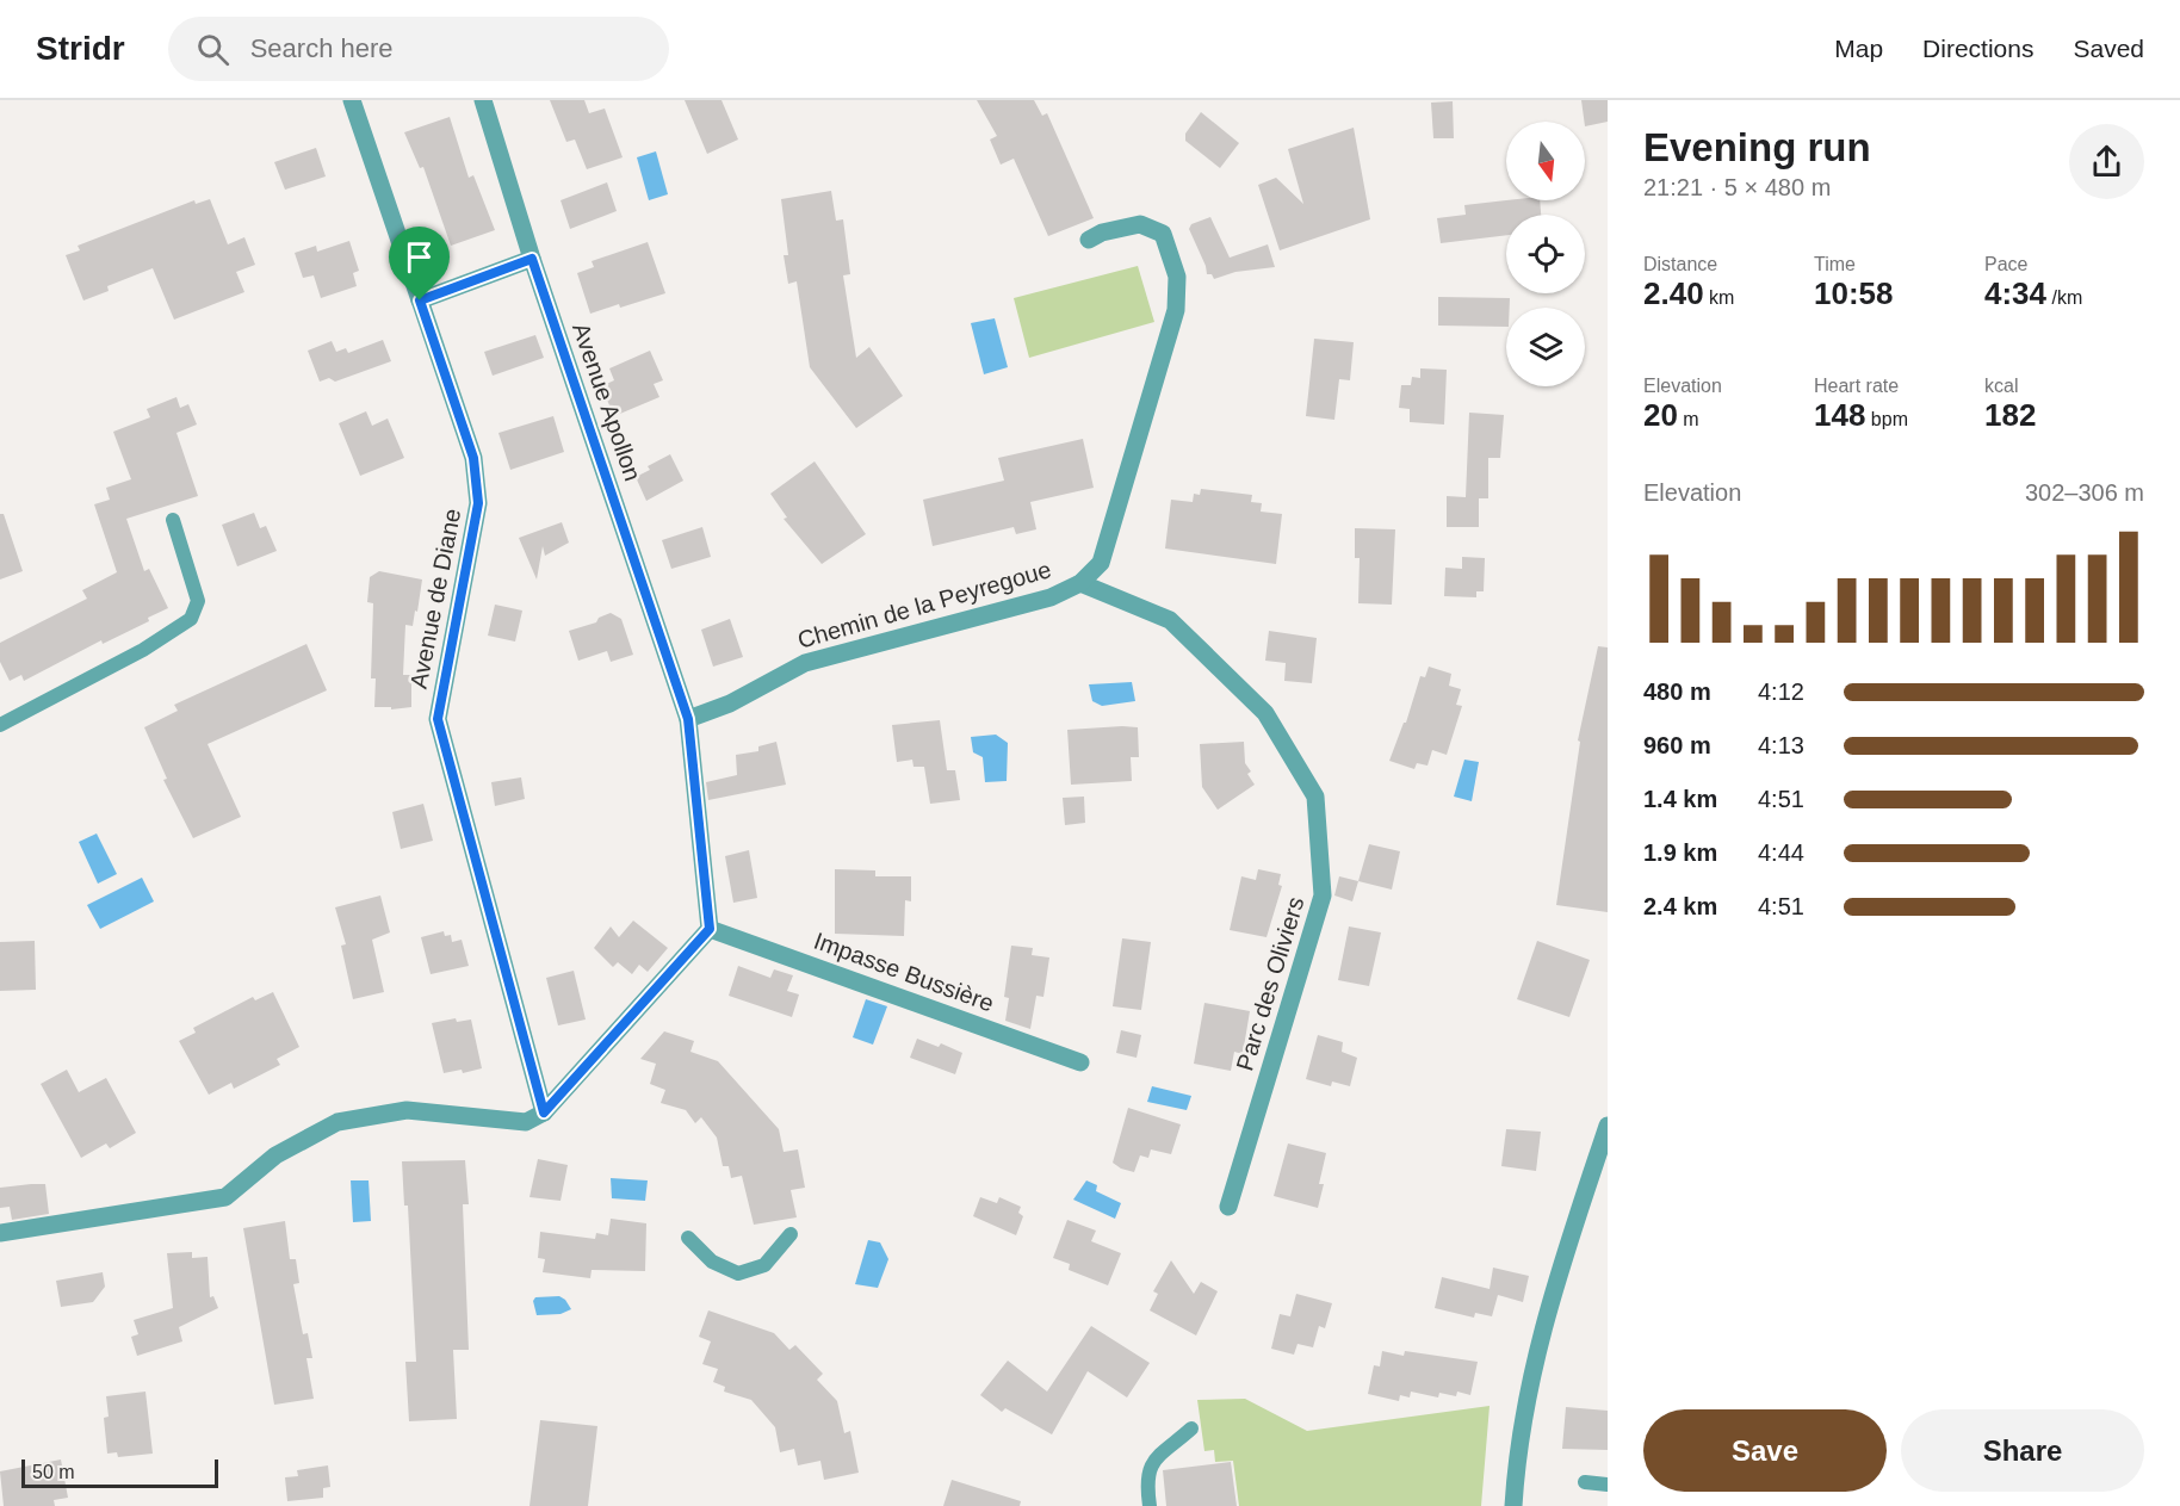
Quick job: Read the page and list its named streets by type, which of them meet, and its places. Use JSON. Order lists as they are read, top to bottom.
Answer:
{
  "streets": {
    "street": [
      "Avenue Apollon",
      "Avenue de Diane",
      "Chemin de la Peyregoue",
      "Impasse Bussière",
      "Parc des Oliviers"
    ]
  },
  "crossings": [
    ["Avenue Apollon", "Chemin de la Peyregoue"],
    ["Chemin de la Peyregoue", "Parc des Oliviers"]
  ],
  "scale_bar": "50 m",
  "north": "bottom",
  "page": {
    "header": "Stridr",
    "search": "Search here",
    "nav": ["Map", "Directions", "Saved"],
    "heading": ["Evening run", "21:21 · 5 × 480 m"],
    "stats": [
      ["Distance", "2.40 km"],
      ["Time", "10:58"],
      ["Pace", "4:34 /km"],
      ["Elevation", "20 m"],
      ["Heart rate", "148 bpm"],
      ["kcal", "182"]
    ],
    "chart": ["Elevation", "302–306 m"],
    "list": [
      {
        "name": "480 m",
        "note": "4:12"
      },
      {
        "name": "960 m",
        "note": "4:13"
      },
      {
        "name": "1.4 km",
        "note": "4:51"
      },
      {
        "name": "1.9 km",
        "note": "4:44"
      },
      {
        "name": "2.4 km",
        "note": "4:51"
      }
    ],
    "buttons": ["Save", "Share"],
    "scale": "50 m"
  }
}
